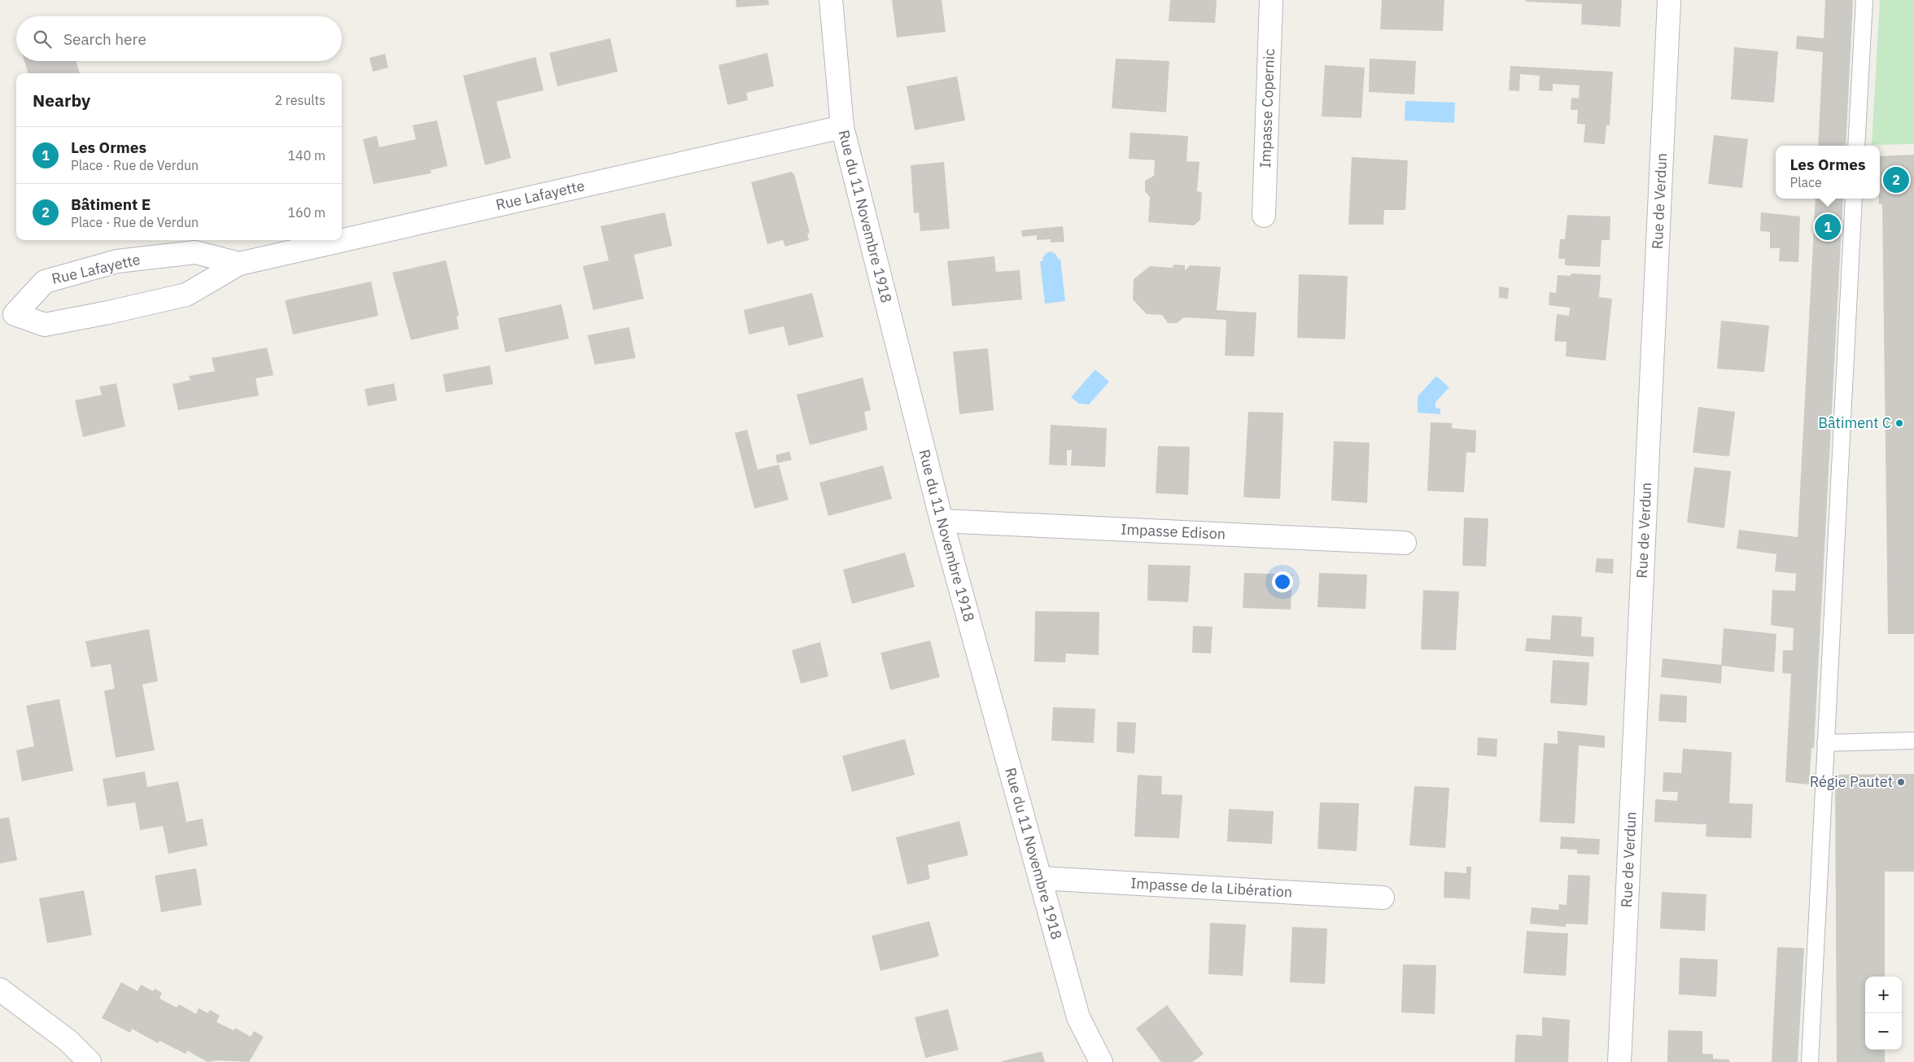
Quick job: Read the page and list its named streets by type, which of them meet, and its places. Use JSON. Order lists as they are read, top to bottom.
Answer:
{
  "streets": {
    "street": [
      "Impasse Copernic",
      "Rue Lafayette",
      "Rue de Verdun",
      "Rue du 11 Novembre 1918",
      "Impasse Edison",
      "Impasse de la Libération"
    ]
  },
  "crossings": [
    ["Rue Lafayette", "Rue du 11 Novembre 1918"],
    ["Rue du 11 Novembre 1918", "Impasse Edison"],
    ["Rue du 11 Novembre 1918", "Impasse de la Libération"]
  ],
  "places": ["Bâtiment C", "Régie Pautet"],
  "page": {
    "search": "Search here",
    "heading": ["Nearby", "2 results"],
    "list": [
      {
        "mark": "1",
        "name": "Les Ormes",
        "note": "Place · Rue de Verdun",
        "value": "140 m"
      },
      {
        "mark": "2",
        "name": "Bâtiment E",
        "note": "Place · Rue de Verdun",
        "value": "160 m"
      }
    ],
    "popup": ["Les Ormes", "Place"],
    "pins": ["2", "1"],
    "map_buttons": ["+", "−"]
  }
}
